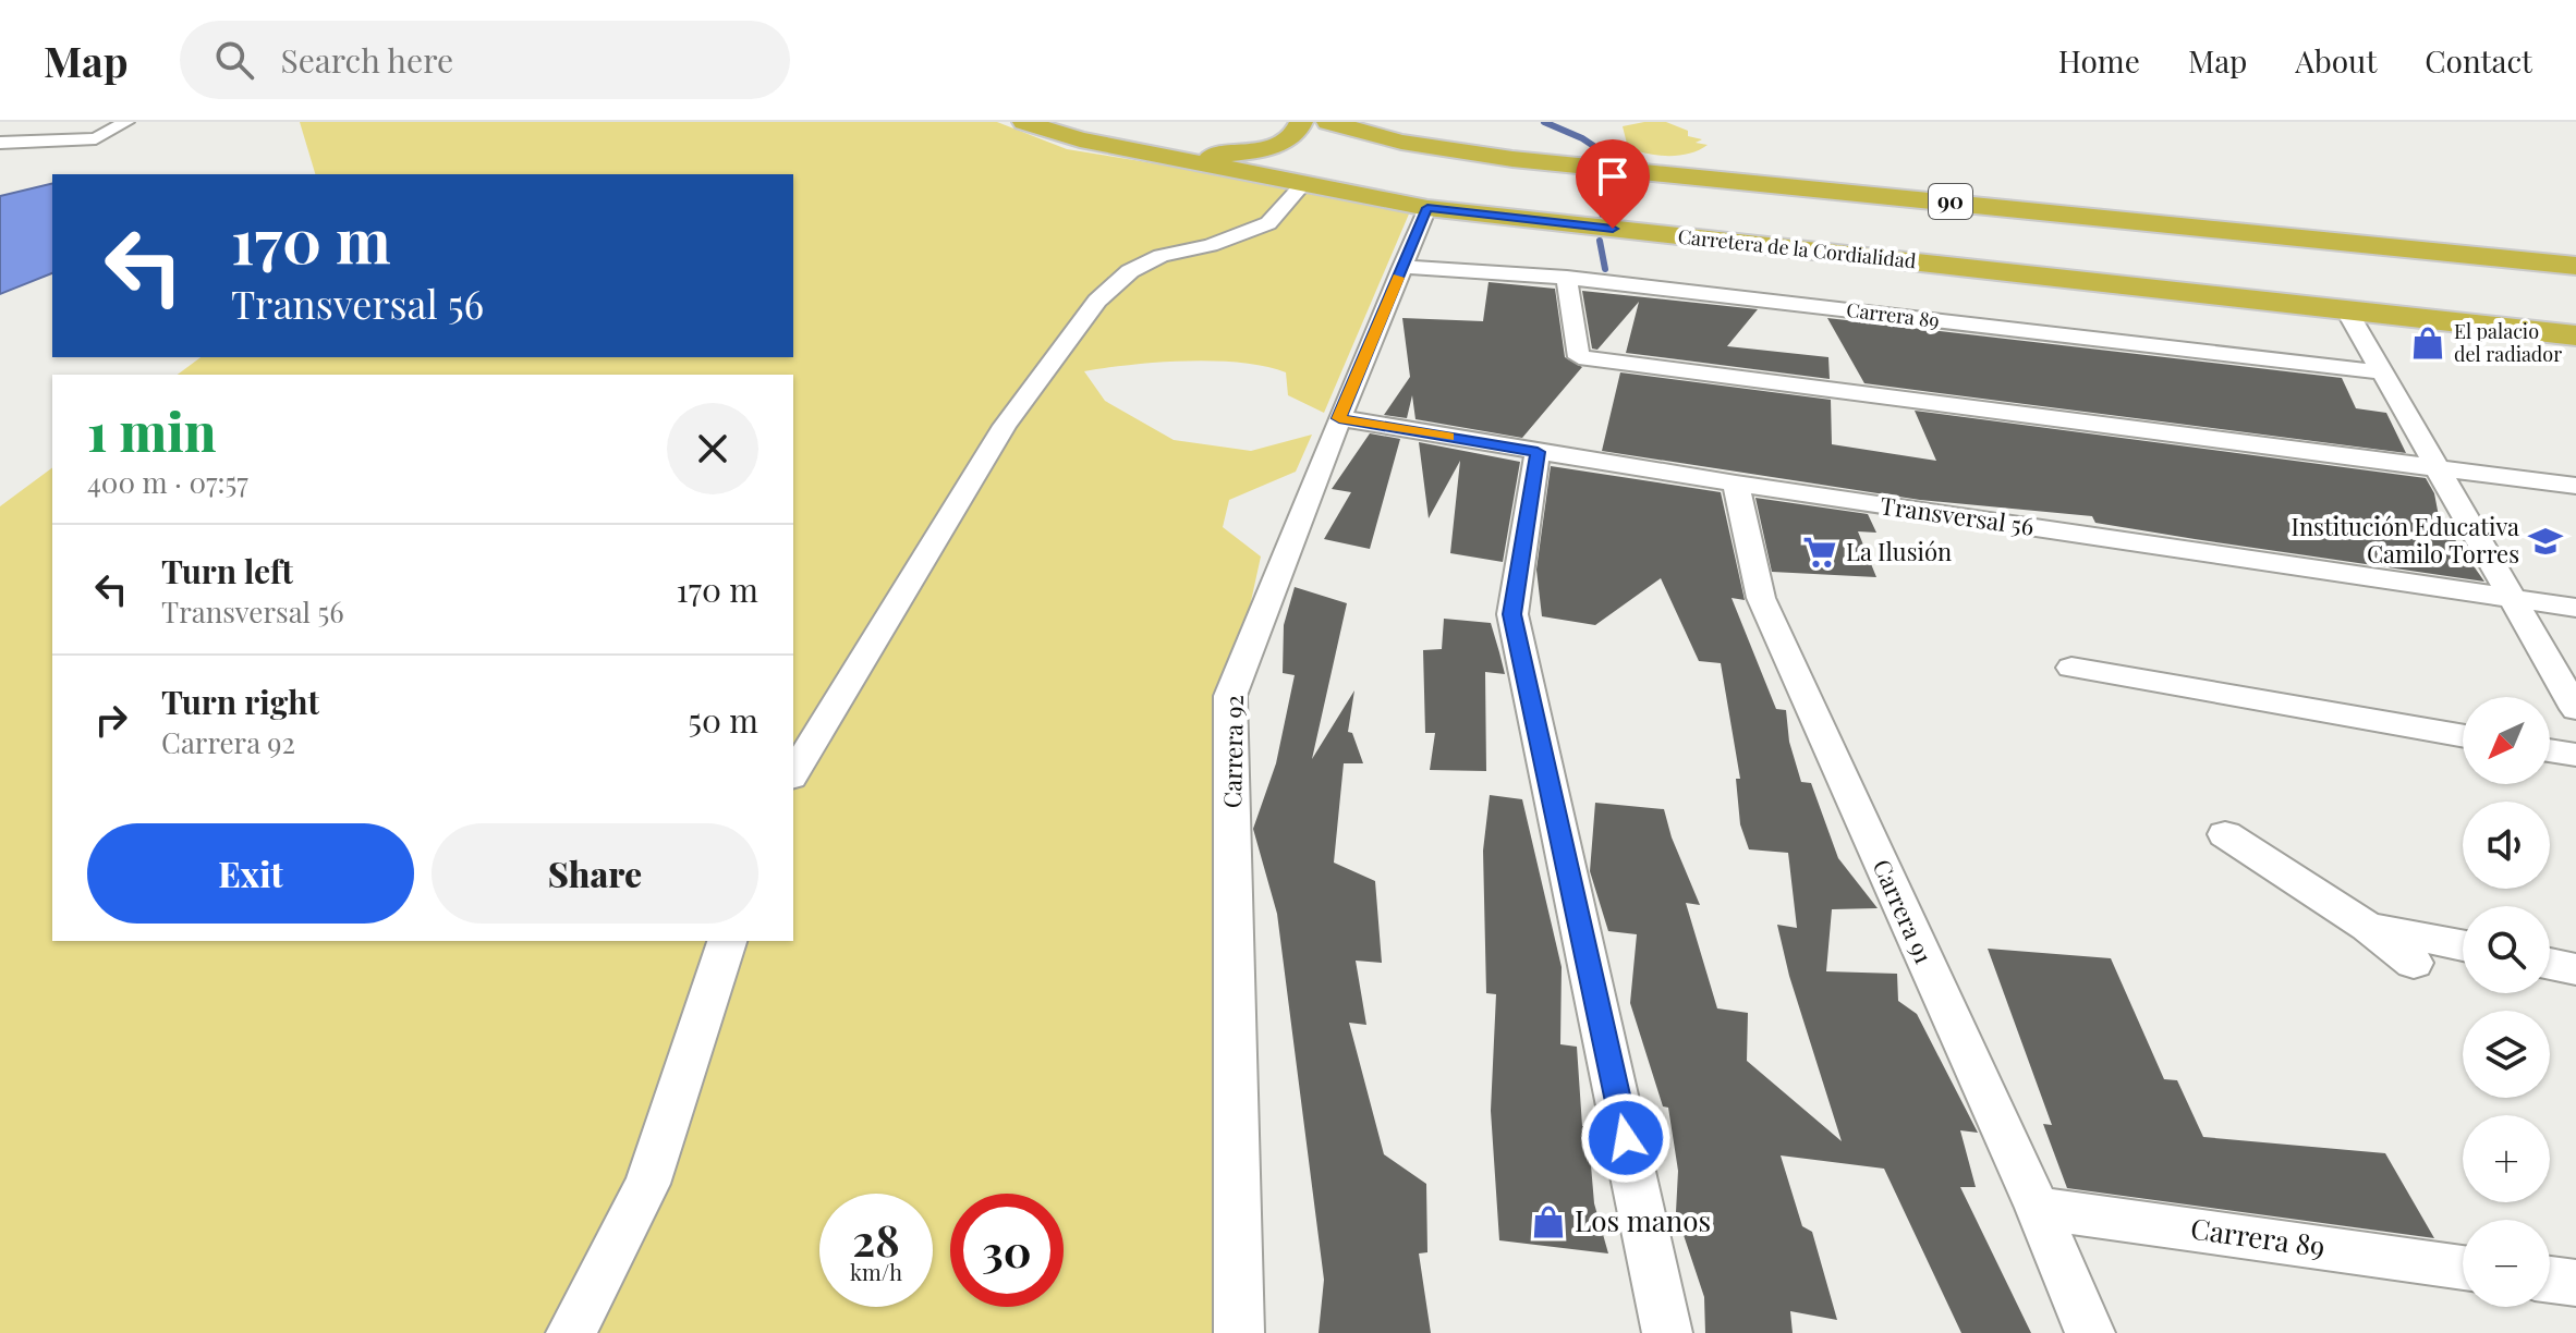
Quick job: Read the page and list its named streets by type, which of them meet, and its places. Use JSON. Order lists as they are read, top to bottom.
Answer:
{
  "streets": {
    "highway": ["90", "Carretera de la Cordialidad"],
    "street": [
      "Carrera 89",
      "Transversal 56",
      "Carrera 92",
      "Carrera 91"
    ]
  },
  "crossings": [
    ["Carretera de la Cordialidad", "Carrera 92"],
    ["Carrera 89", "Carrera 92"],
    ["Carrera 89", "Carrera 91"],
    ["Transversal 56", "Carrera 92"],
    ["Transversal 56", "Carrera 91"]
  ],
  "places": {
    "shop": ["El palacio del radiador", "Los manos"],
    "school or university": ["Institución Educativa Camilo Torres"],
    "supermarket": ["La Ilusión"]
  },
  "north": "bottom left",
  "page": {
    "header": "Map",
    "search": "Search here",
    "nav": [
      "Home",
      "Map",
      "About",
      "Contact"
    ],
    "turn": ["170 m", "Transversal 56"],
    "heading": ["1 min", "400 m · 07:57"],
    "list": [
      {
        "name": "Turn left",
        "note": "Transversal 56",
        "value": "170 m"
      },
      {
        "name": "Turn right",
        "note": "Carrera 92",
        "value": "50 m"
      }
    ],
    "map_buttons": ["+", "−"],
    "buttons": ["Exit", "Share"],
    "speed": "28 km/h",
    "limit": "30"
  }
}
